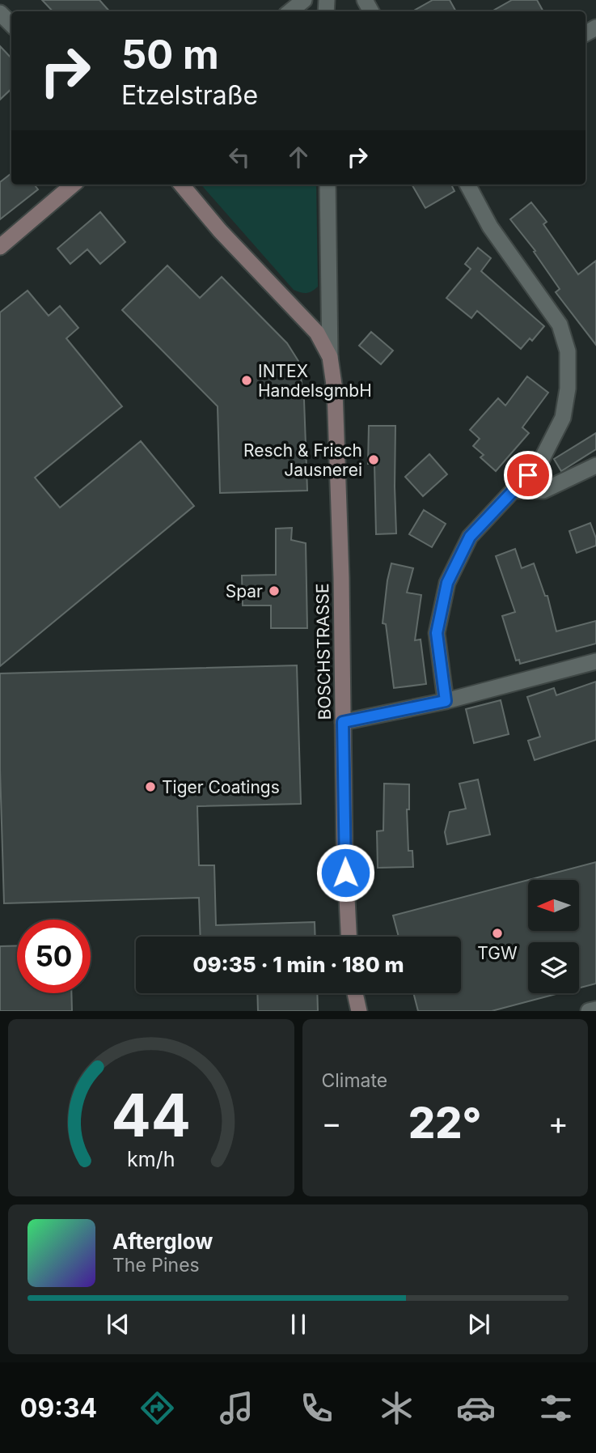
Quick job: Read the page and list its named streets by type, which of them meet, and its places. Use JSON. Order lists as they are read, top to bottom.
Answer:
{
  "streets": {
    "main road": ["BOSCHSTRASSE"]
  },
  "places": [
    "INTEX HandelsgmbH",
    "Resch & Frisch Jausnerei",
    "Spar",
    "Tiger Coatings",
    "TGW"
  ],
  "north": "left",
  "page": {
    "turn": ["50 m", "Etzelstraße"],
    "limit": "50",
    "trip": "09:35 · 1 min · 180 m",
    "tile": "Climate",
    "heat": ["−", "22°", "+"],
    "song": ["Afterglow", "The Pines"],
    "tabs": "09:34",
    "gauge": ["44", "km/h"]
  }
}
